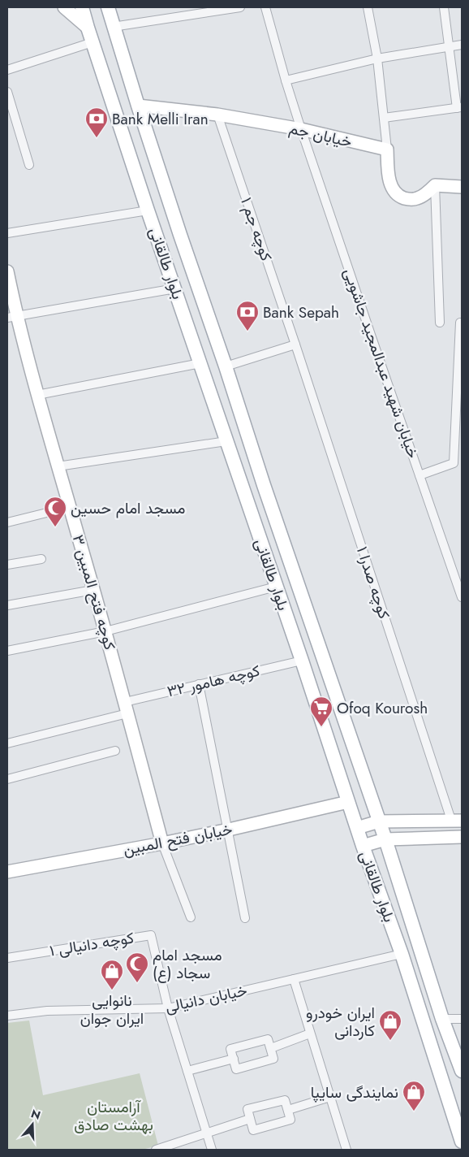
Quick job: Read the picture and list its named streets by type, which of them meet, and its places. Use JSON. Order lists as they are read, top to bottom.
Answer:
{
  "streets": {
    "main road": ["بلوار طالقانی"],
    "street": [
      "خیابان جم",
      "کوچه جم ۱",
      "خیابان شهید عبدالمجید جاشویی",
      "کوچه صدرا ۱",
      "کوچه فتح المبین ۳",
      "کوچه هامور ۳۲",
      "خیابان فتح المبین",
      "کوچه دانیالی ۱",
      "خیابان دانیالی"
    ]
  },
  "crossings": [
    ["خیابان جم", "کوچه جم ۱"],
    ["خیابان جم", "بلوار طالقانی"],
    ["خیابان جم", "خیابان شهید عبدالمجید جاشویی"],
    ["کوچه جم ۱", "کوچه صدرا ۱"],
    ["بلوار طالقانی", "کوچه هامور ۳۲"],
    ["بلوار طالقانی", "خیابان فتح المبین"],
    ["بلوار طالقانی", "خیابان دانیالی"],
    ["کوچه فتح المبین ۳", "کوچه هامور ۳۲"],
    ["کوچه فتح المبین ۳", "خیابان فتح المبین"],
    ["کوچه دانیالی ۱", "خیابان دانیالی"]
  ],
  "parks": ["آرامستان بهشت صادق"],
  "places": {
    "bank": ["Bank Melli Iran", "Bank Sepah"],
    "mosque": ["مسجد امام حسین", "مسجد امام سجاد (ع)"],
    "supermarket": ["Ofoq Kourosh"],
    "shop": ["نانوایی ایران جوان", "ایران خودرو کاردانی", "نمایندگی سایپا"]
  },
  "north": "top"
}
